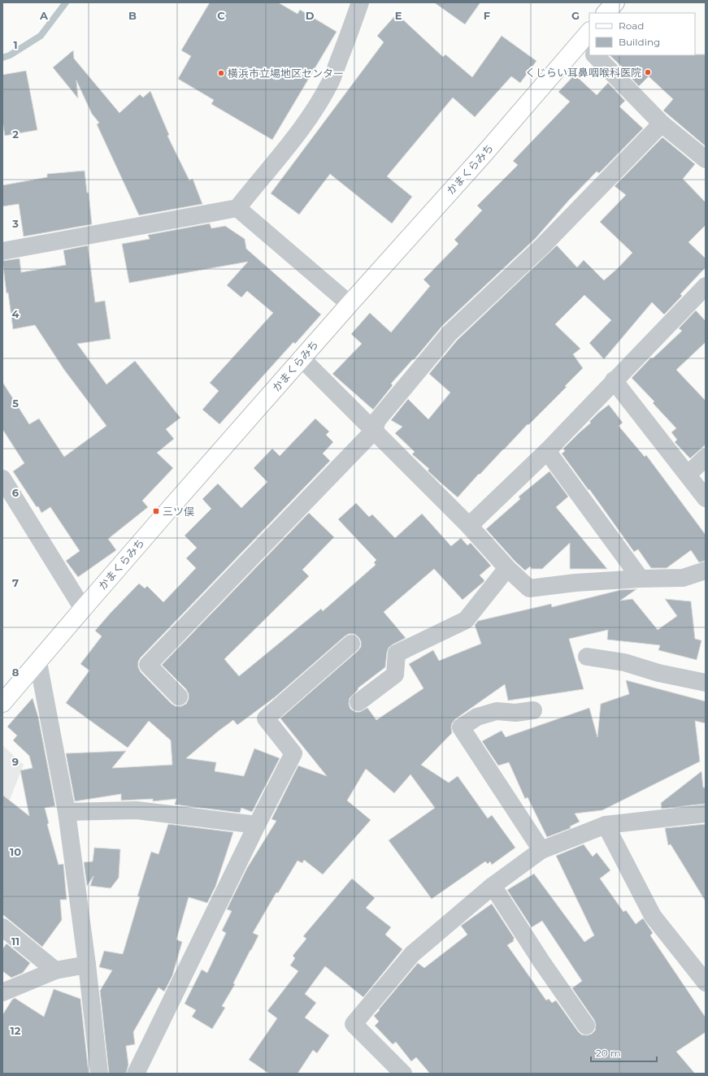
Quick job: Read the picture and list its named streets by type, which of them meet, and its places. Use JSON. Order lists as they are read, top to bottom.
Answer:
{
  "streets": {
    "main road": ["かまくらみち"]
  },
  "places": {
    "other": ["くじらい耳鼻咽喉科医院", "横浜市立場地区センター"],
    "transit": ["三ツ俣"]
  },
  "legend": ["Road", "Building"],
  "scale_bar": "20 m",
  "grid": {
    "columns": [
      "A",
      "B",
      "C",
      "D",
      "E",
      "F",
      "G"
    ],
    "rows": [
      "1",
      "2",
      "3",
      "4",
      "5",
      "6",
      "7",
      "8",
      "9",
      "10",
      "11",
      "12"
    ]
  }
}
